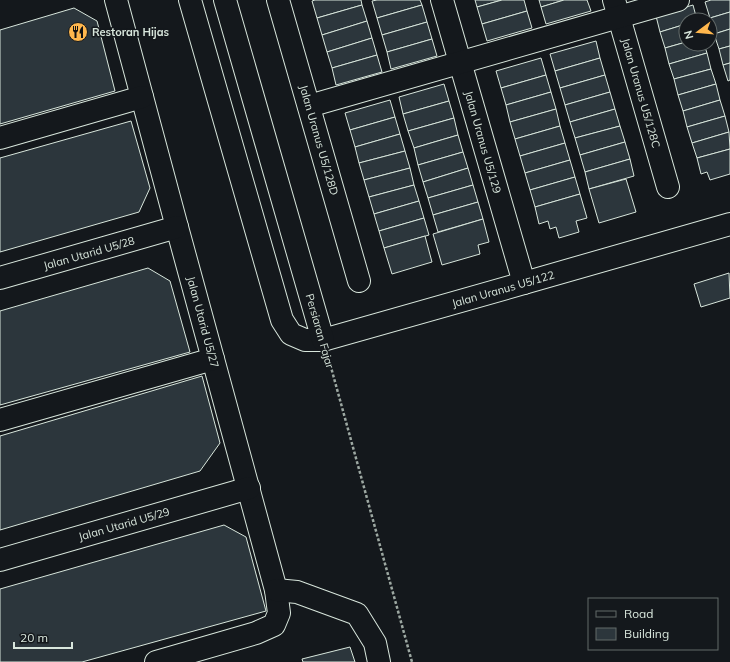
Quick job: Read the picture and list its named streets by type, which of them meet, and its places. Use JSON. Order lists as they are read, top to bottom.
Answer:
{
  "streets": {
    "street": [
      "Jalan Uranus U5/128C",
      "Jalan Uranus U5/128D",
      "Jalan Uranus U5/129",
      "Jalan Utarid U5/28",
      "Jalan Uranus U5/122",
      "Jalan Utarid U5/27",
      "Persiaran Fajar",
      "Jalan Utarid U5/29"
    ]
  },
  "crossings": [
    ["Jalan Uranus U5/129", "Jalan Uranus U5/122"],
    ["Jalan Utarid U5/28", "Jalan Utarid U5/27"],
    ["Jalan Uranus U5/122", "Persiaran Fajar"],
    ["Jalan Utarid U5/27", "Jalan Utarid U5/29"]
  ],
  "places": {
    "restaurant": ["Restoran Hijas"]
  },
  "legend": ["Road", "Building"],
  "scale_bar": "20 m",
  "north": "left"
}
